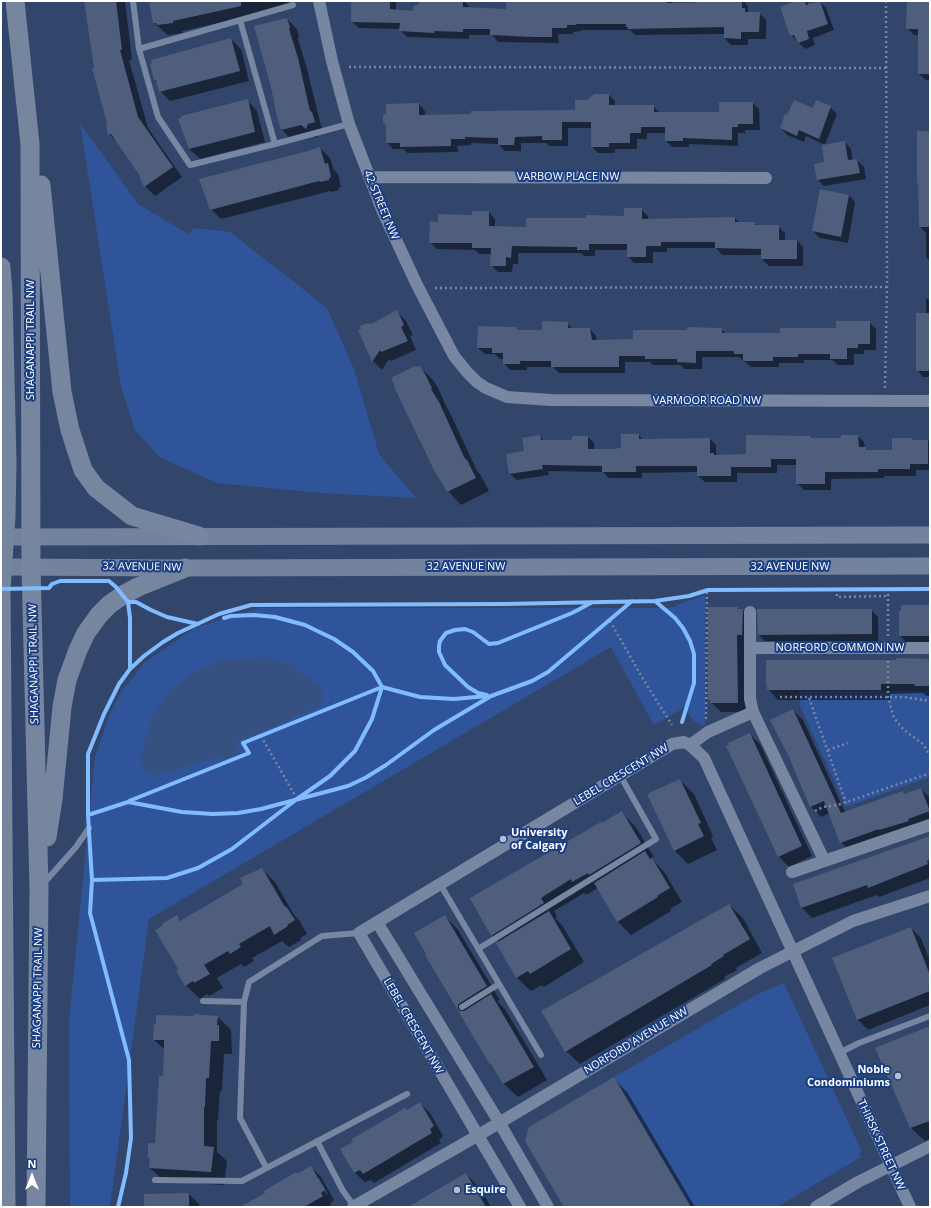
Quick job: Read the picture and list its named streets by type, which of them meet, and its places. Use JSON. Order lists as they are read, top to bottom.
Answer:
{
  "streets": {
    "main road": ["SHAGANAPPI TRAIL NW", "32 AVENUE NW"],
    "street": [
      "VARBOW PLACE NW",
      "42 STREET NW",
      "VARMOOR ROAD NW",
      "NORFORD COMMON NW",
      "LEBEL CRESCENT NW",
      "NORFORD AVENUE NW",
      "THIRSK STREET NW"
    ]
  },
  "crossings": [
    ["VARBOW PLACE NW", "42 STREET NW"],
    ["42 STREET NW", "VARMOOR ROAD NW"],
    ["SHAGANAPPI TRAIL NW", "32 AVENUE NW"],
    ["LEBEL CRESCENT NW", "NORFORD AVENUE NW"],
    ["NORFORD AVENUE NW", "THIRSK STREET NW"]
  ],
  "places": ["University of Calgary", "Noble Condominiums", "Esquire"],
  "north": "top"
}
